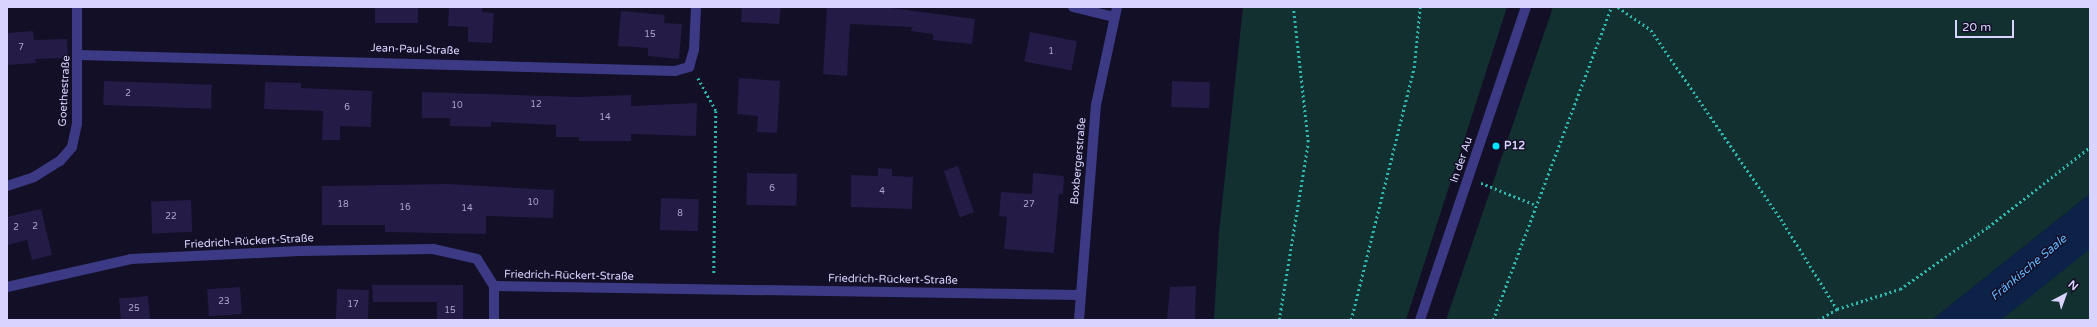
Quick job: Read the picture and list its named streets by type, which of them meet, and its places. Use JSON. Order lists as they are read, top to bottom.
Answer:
{
  "streets": {
    "street": [
      "Jean-Paul-Straße",
      "Goethestraße",
      "In der Au",
      "Boxbergerstraße",
      "Friedrich-Rückert-Straße"
    ]
  },
  "crossings": [
    ["Jean-Paul-Straße", "Goethestraße"],
    ["Boxbergerstraße", "Friedrich-Rückert-Straße"]
  ],
  "water": ["Fränkische Saale"],
  "places": ["P12"],
  "house_numbers": [
    "15",
    "7",
    "1",
    "2",
    "12",
    "10",
    "6",
    "14",
    "6",
    "4",
    "10",
    "18",
    "27",
    "16",
    "14",
    "8",
    "22",
    "2",
    "2",
    "23",
    "17",
    "25",
    "15"
  ],
  "scale_bar": "20 m",
  "north": "top right"
}
